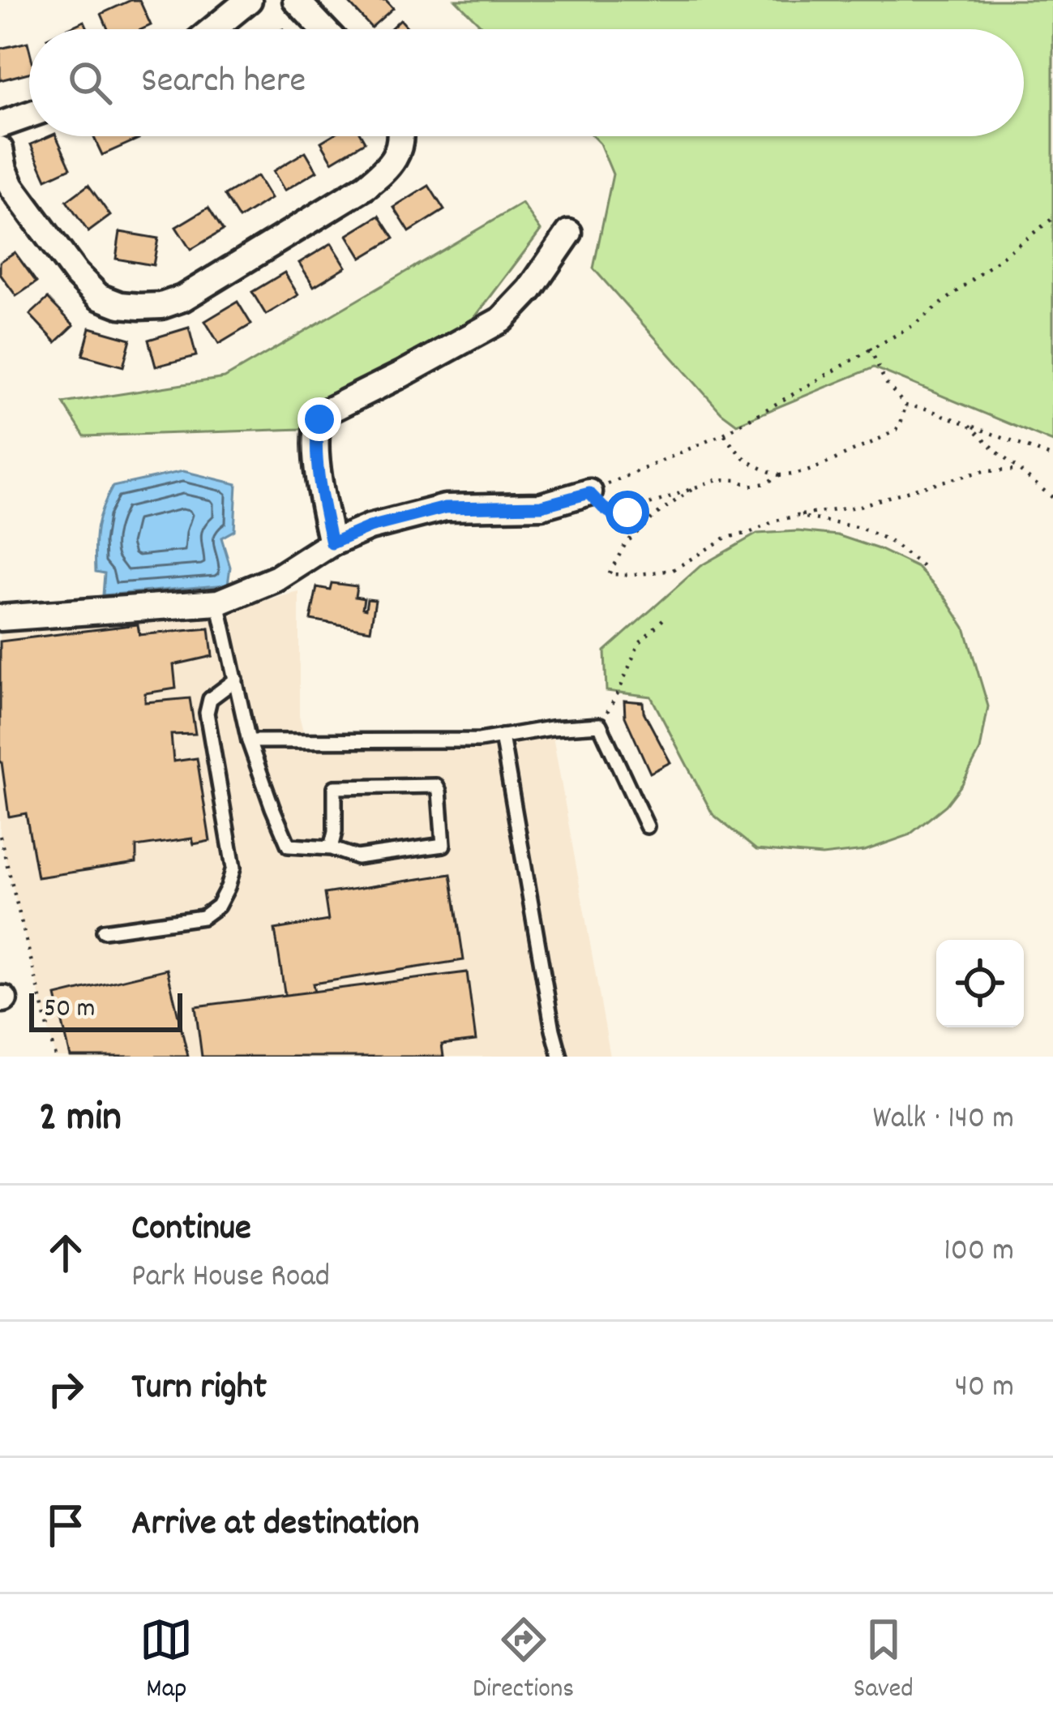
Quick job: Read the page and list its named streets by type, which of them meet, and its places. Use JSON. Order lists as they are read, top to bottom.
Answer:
{
  "scale_bar": "50 m",
  "page": {
    "search": "Search here",
    "scale": "50 m",
    "heading": ["2 min", "Walk · 140 m"],
    "list": [
      ["Continue", "Park House Road", "100 m"],
      ["Turn right", "40 m"],
      "Arrive at destination"
    ],
    "nav": ["Map", "Directions", "Saved"]
  }
}
